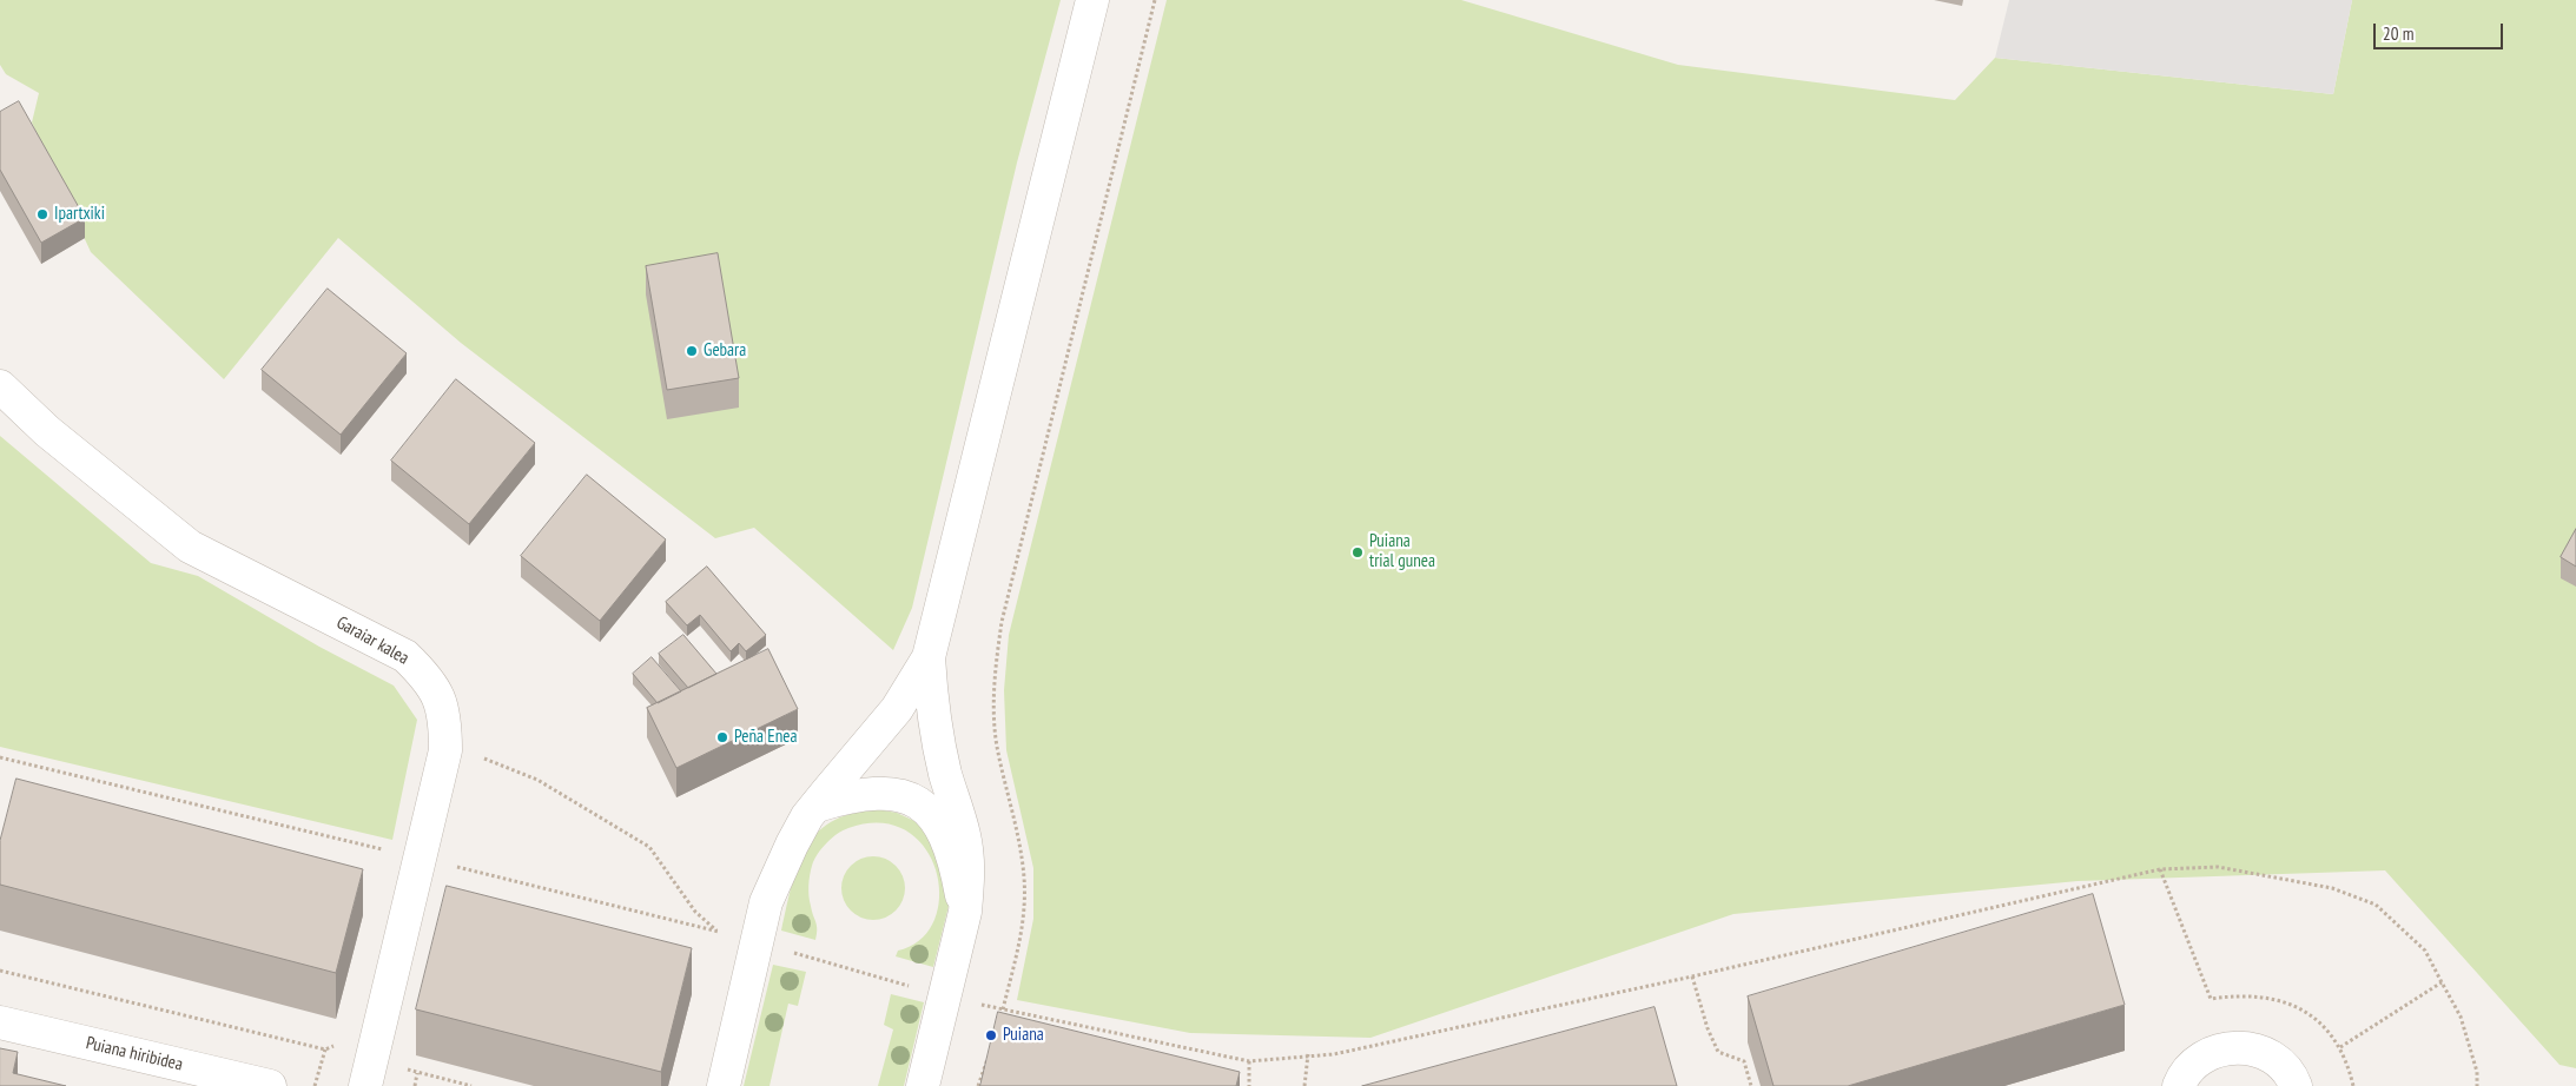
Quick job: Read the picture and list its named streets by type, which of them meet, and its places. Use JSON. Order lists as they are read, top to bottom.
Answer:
{
  "streets": {
    "street": ["Garaiar kalea", "Puiana hiribidea"]
  },
  "places": [
    "Ipartxiki",
    "Gebara",
    "Puiana trial gunea",
    "Peña Enea",
    "Puiana"
  ],
  "scale_bar": "20 m"
}
